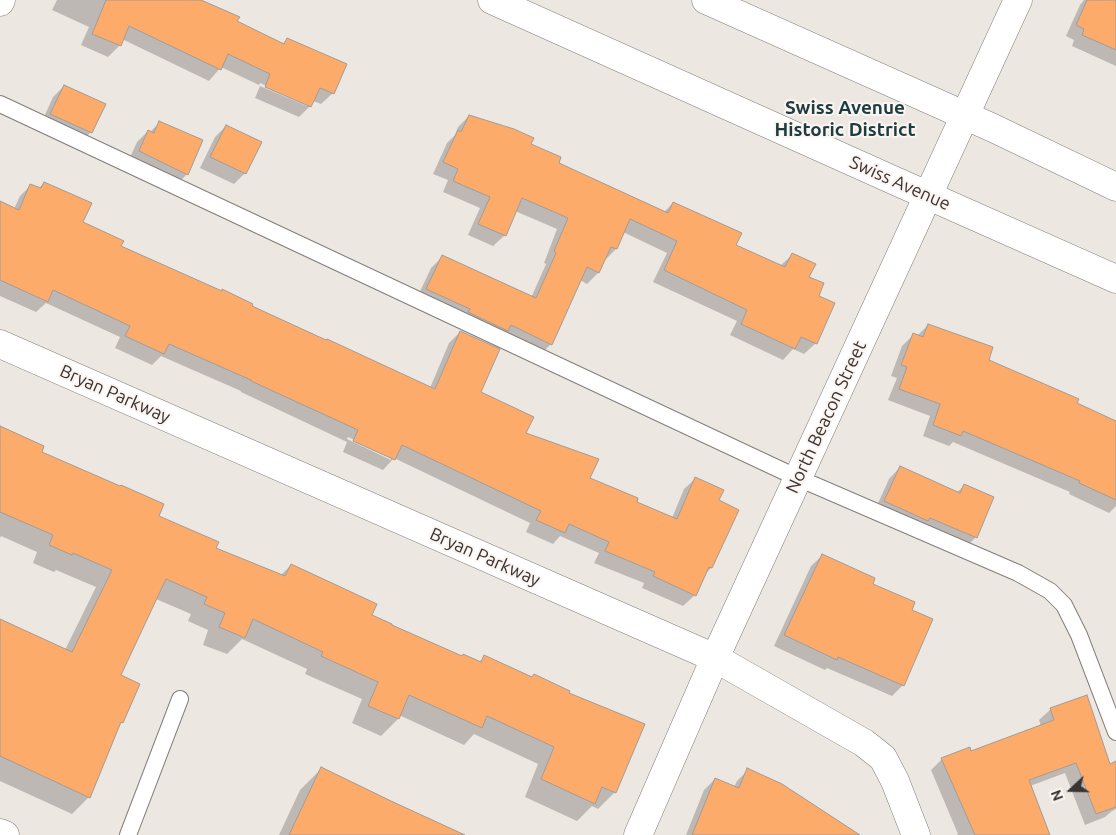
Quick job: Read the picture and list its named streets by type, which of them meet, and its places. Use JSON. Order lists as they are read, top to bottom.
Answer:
{
  "streets": {
    "street": ["Swiss Avenue", "Bryan Parkway", "North Beacon Street"]
  },
  "crossings": [
    ["Swiss Avenue", "North Beacon Street"],
    ["Bryan Parkway", "North Beacon Street"]
  ],
  "districts": ["Swiss Avenue Historic District"],
  "north": "left"
}
